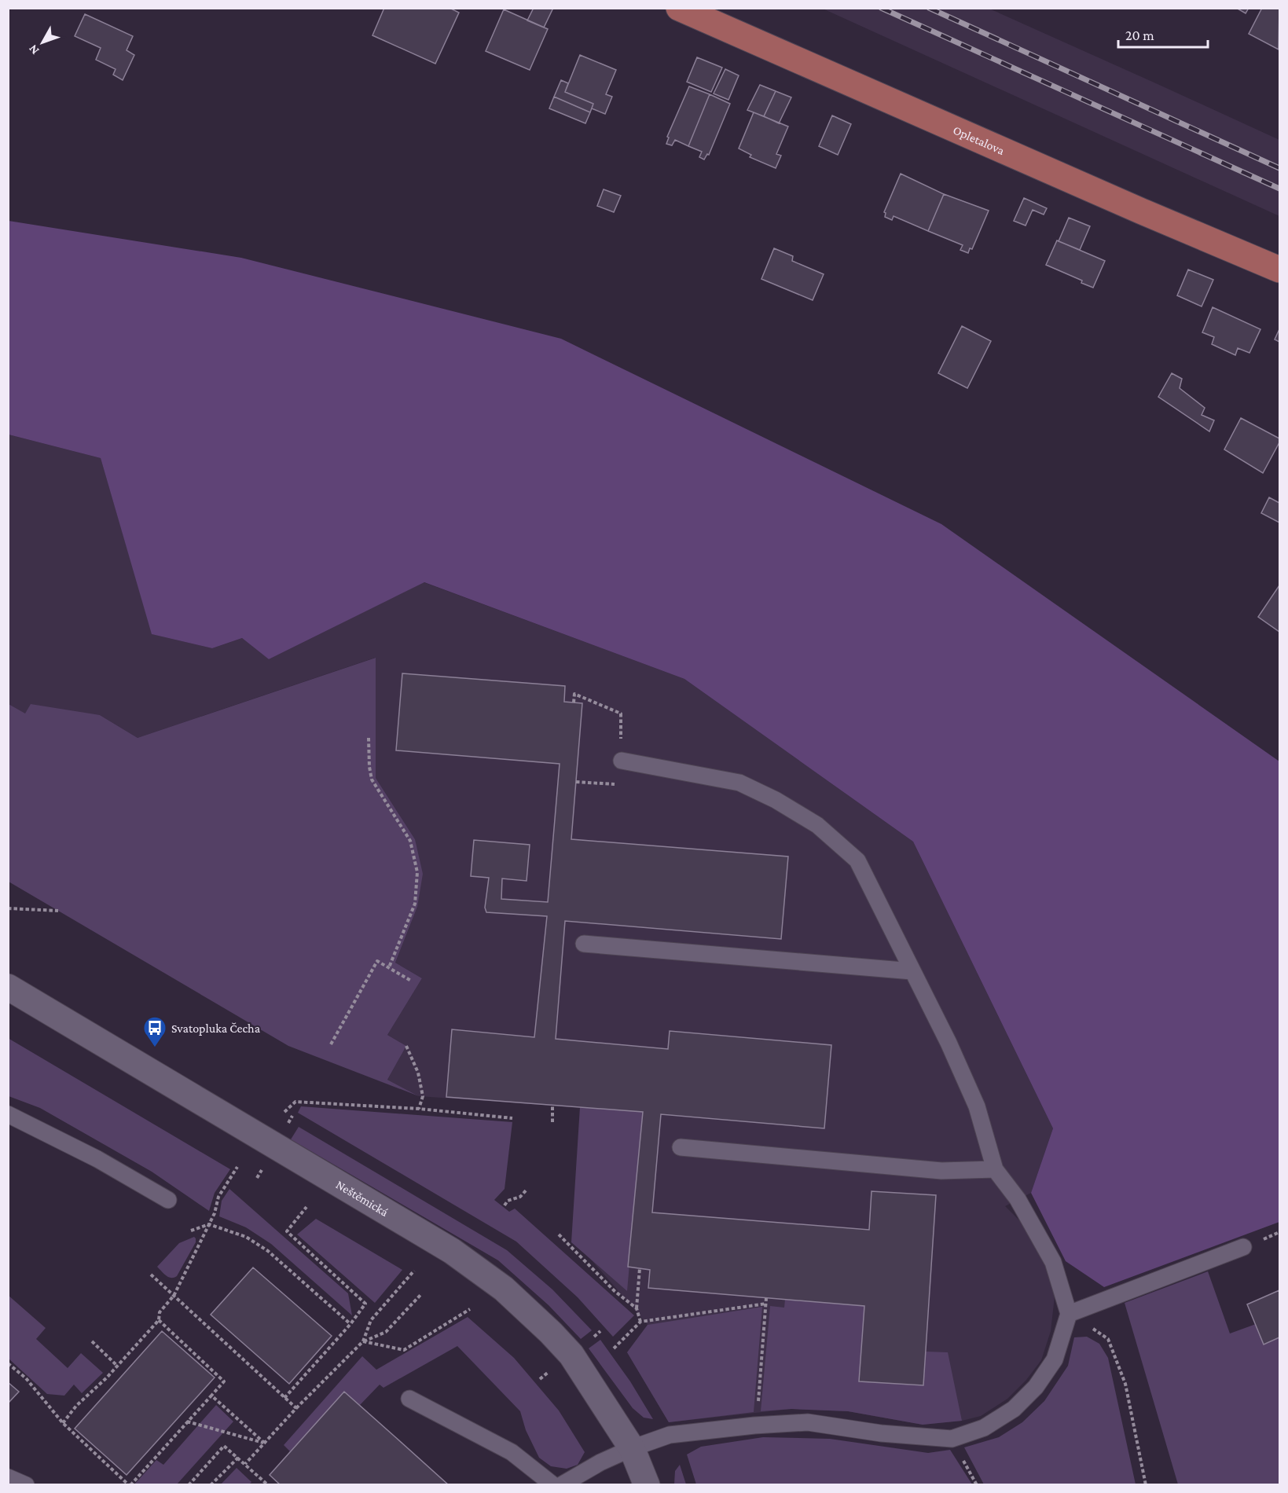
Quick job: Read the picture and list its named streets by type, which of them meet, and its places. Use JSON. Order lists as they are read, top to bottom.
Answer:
{
  "streets": {
    "main road": ["Opletalova"],
    "street": ["Neštěmická"]
  },
  "places": {
    "bus stop": ["Svatopluka Čecha"]
  },
  "scale_bar": "20 m",
  "north": "bottom left"
}
